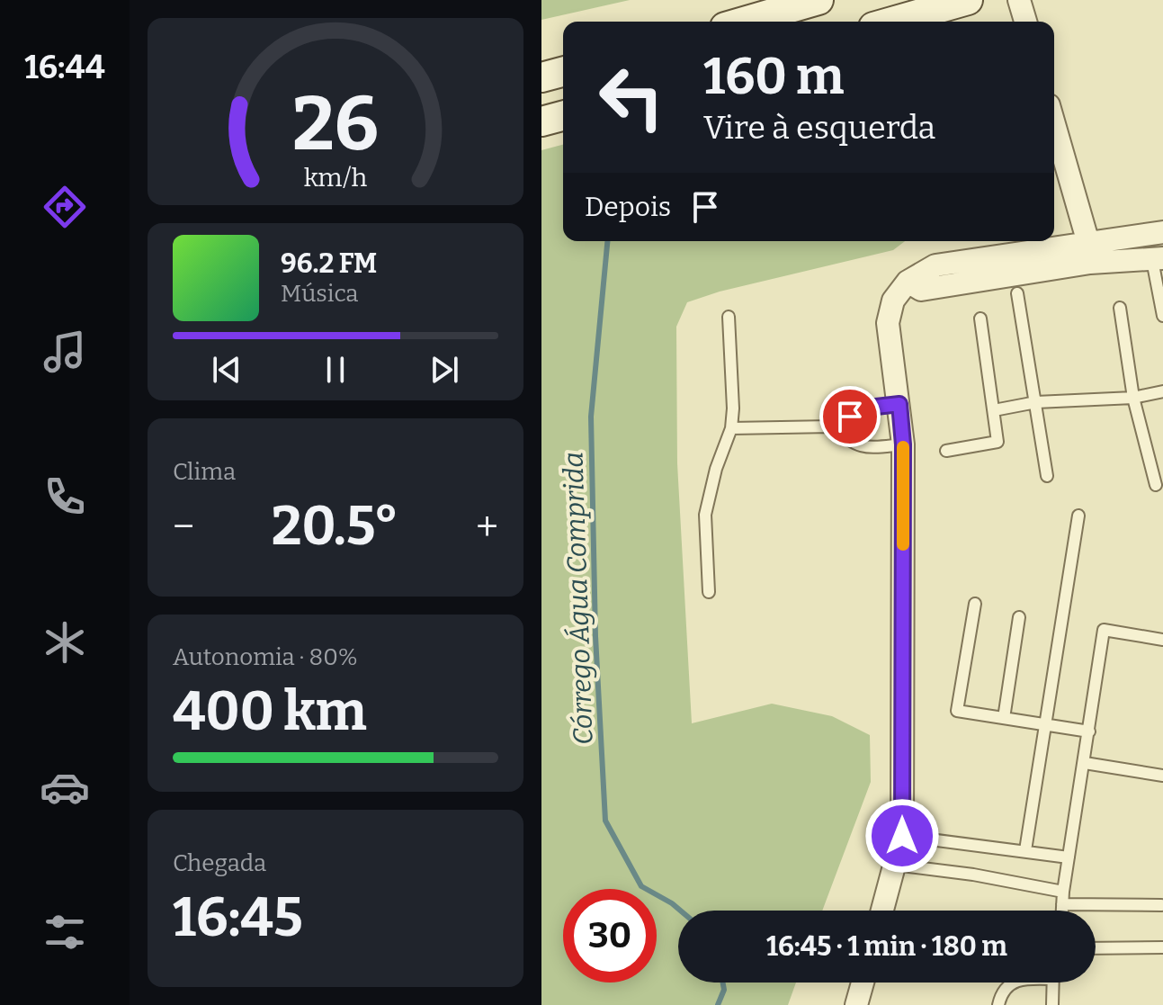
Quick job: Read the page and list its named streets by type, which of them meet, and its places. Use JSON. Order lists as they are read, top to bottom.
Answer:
{
  "water": ["Córrego Água Comprida"],
  "page": {
    "tabs": "16:44",
    "turn": ["160 m", "Vire à esquerda"],
    "then": "Depois",
    "song": ["96.2 FM", "Música"],
    "tile": [
      "Clima",
      ["Autonomia · 80%", "400 km"],
      ["Chegada", "16:45"]
    ],
    "heat": ["−", "20.5°", "+"],
    "limit": "30",
    "trip": "16:45 · 1 min · 180 m",
    "gauge": ["26", "km/h"]
  }
}
